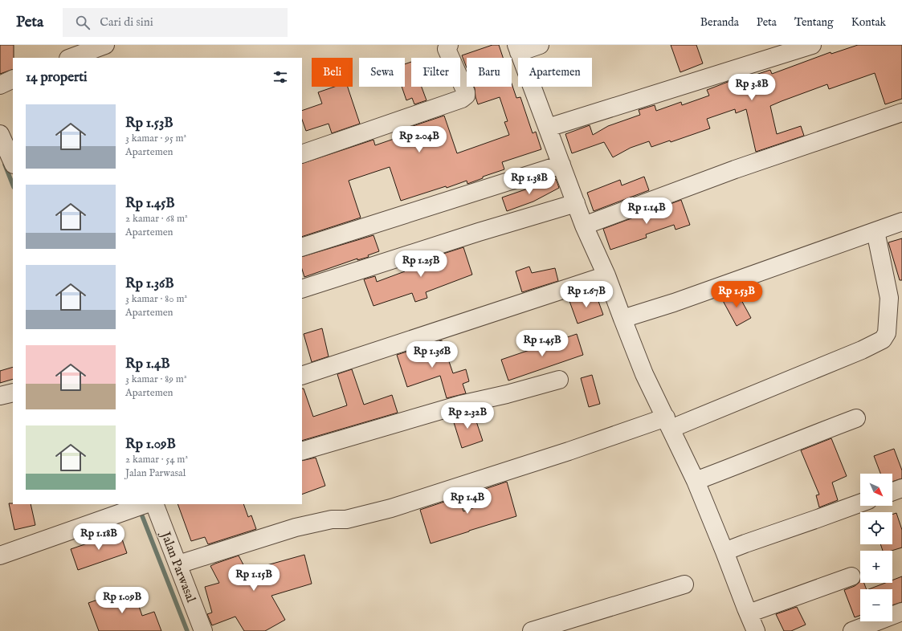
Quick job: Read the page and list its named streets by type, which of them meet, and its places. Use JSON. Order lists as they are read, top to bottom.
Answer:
{
  "streets": {
    "street": ["Jalan Parwasal"]
  },
  "north": "bottom right",
  "page": {
    "header": "Peta",
    "search": "Cari di sini",
    "nav": [
      "Beranda",
      "Peta",
      "Tentang",
      "Kontak"
    ],
    "chip": [
      "Beli",
      "Sewa",
      "Filter",
      "Baru",
      "Apartemen"
    ],
    "heading": "14 properti",
    "price": [
      "Rp 3.8B",
      "Rp 2.04B",
      "Rp 1.38B",
      "Rp 1.14B",
      "Rp 1.25B",
      "Rp 1.67B",
      "Rp 1.53B",
      "Rp 1.45B",
      "Rp 1.36B",
      "Rp 2.32B",
      "Rp 1.4B",
      "Rp 1.18B",
      "Rp 1.15B",
      "Rp 1.09B"
    ],
    "list": [
      {
        "name": "Rp 1.53B",
        "note": "3 kamar · 95 m² · Apartemen"
      },
      {
        "name": "Rp 1.45B",
        "note": "2 kamar · 68 m² · Apartemen"
      },
      {
        "name": "Rp 1.36B",
        "note": "3 kamar · 80 m² · Apartemen"
      },
      {
        "name": "Rp 1.4B",
        "note": "3 kamar · 89 m² · Apartemen"
      },
      {
        "name": "Rp 1.09B",
        "note": "2 kamar · 54 m² · Jalan Parwasal"
      }
    ],
    "map_buttons": ["+", "−"]
  }
}
